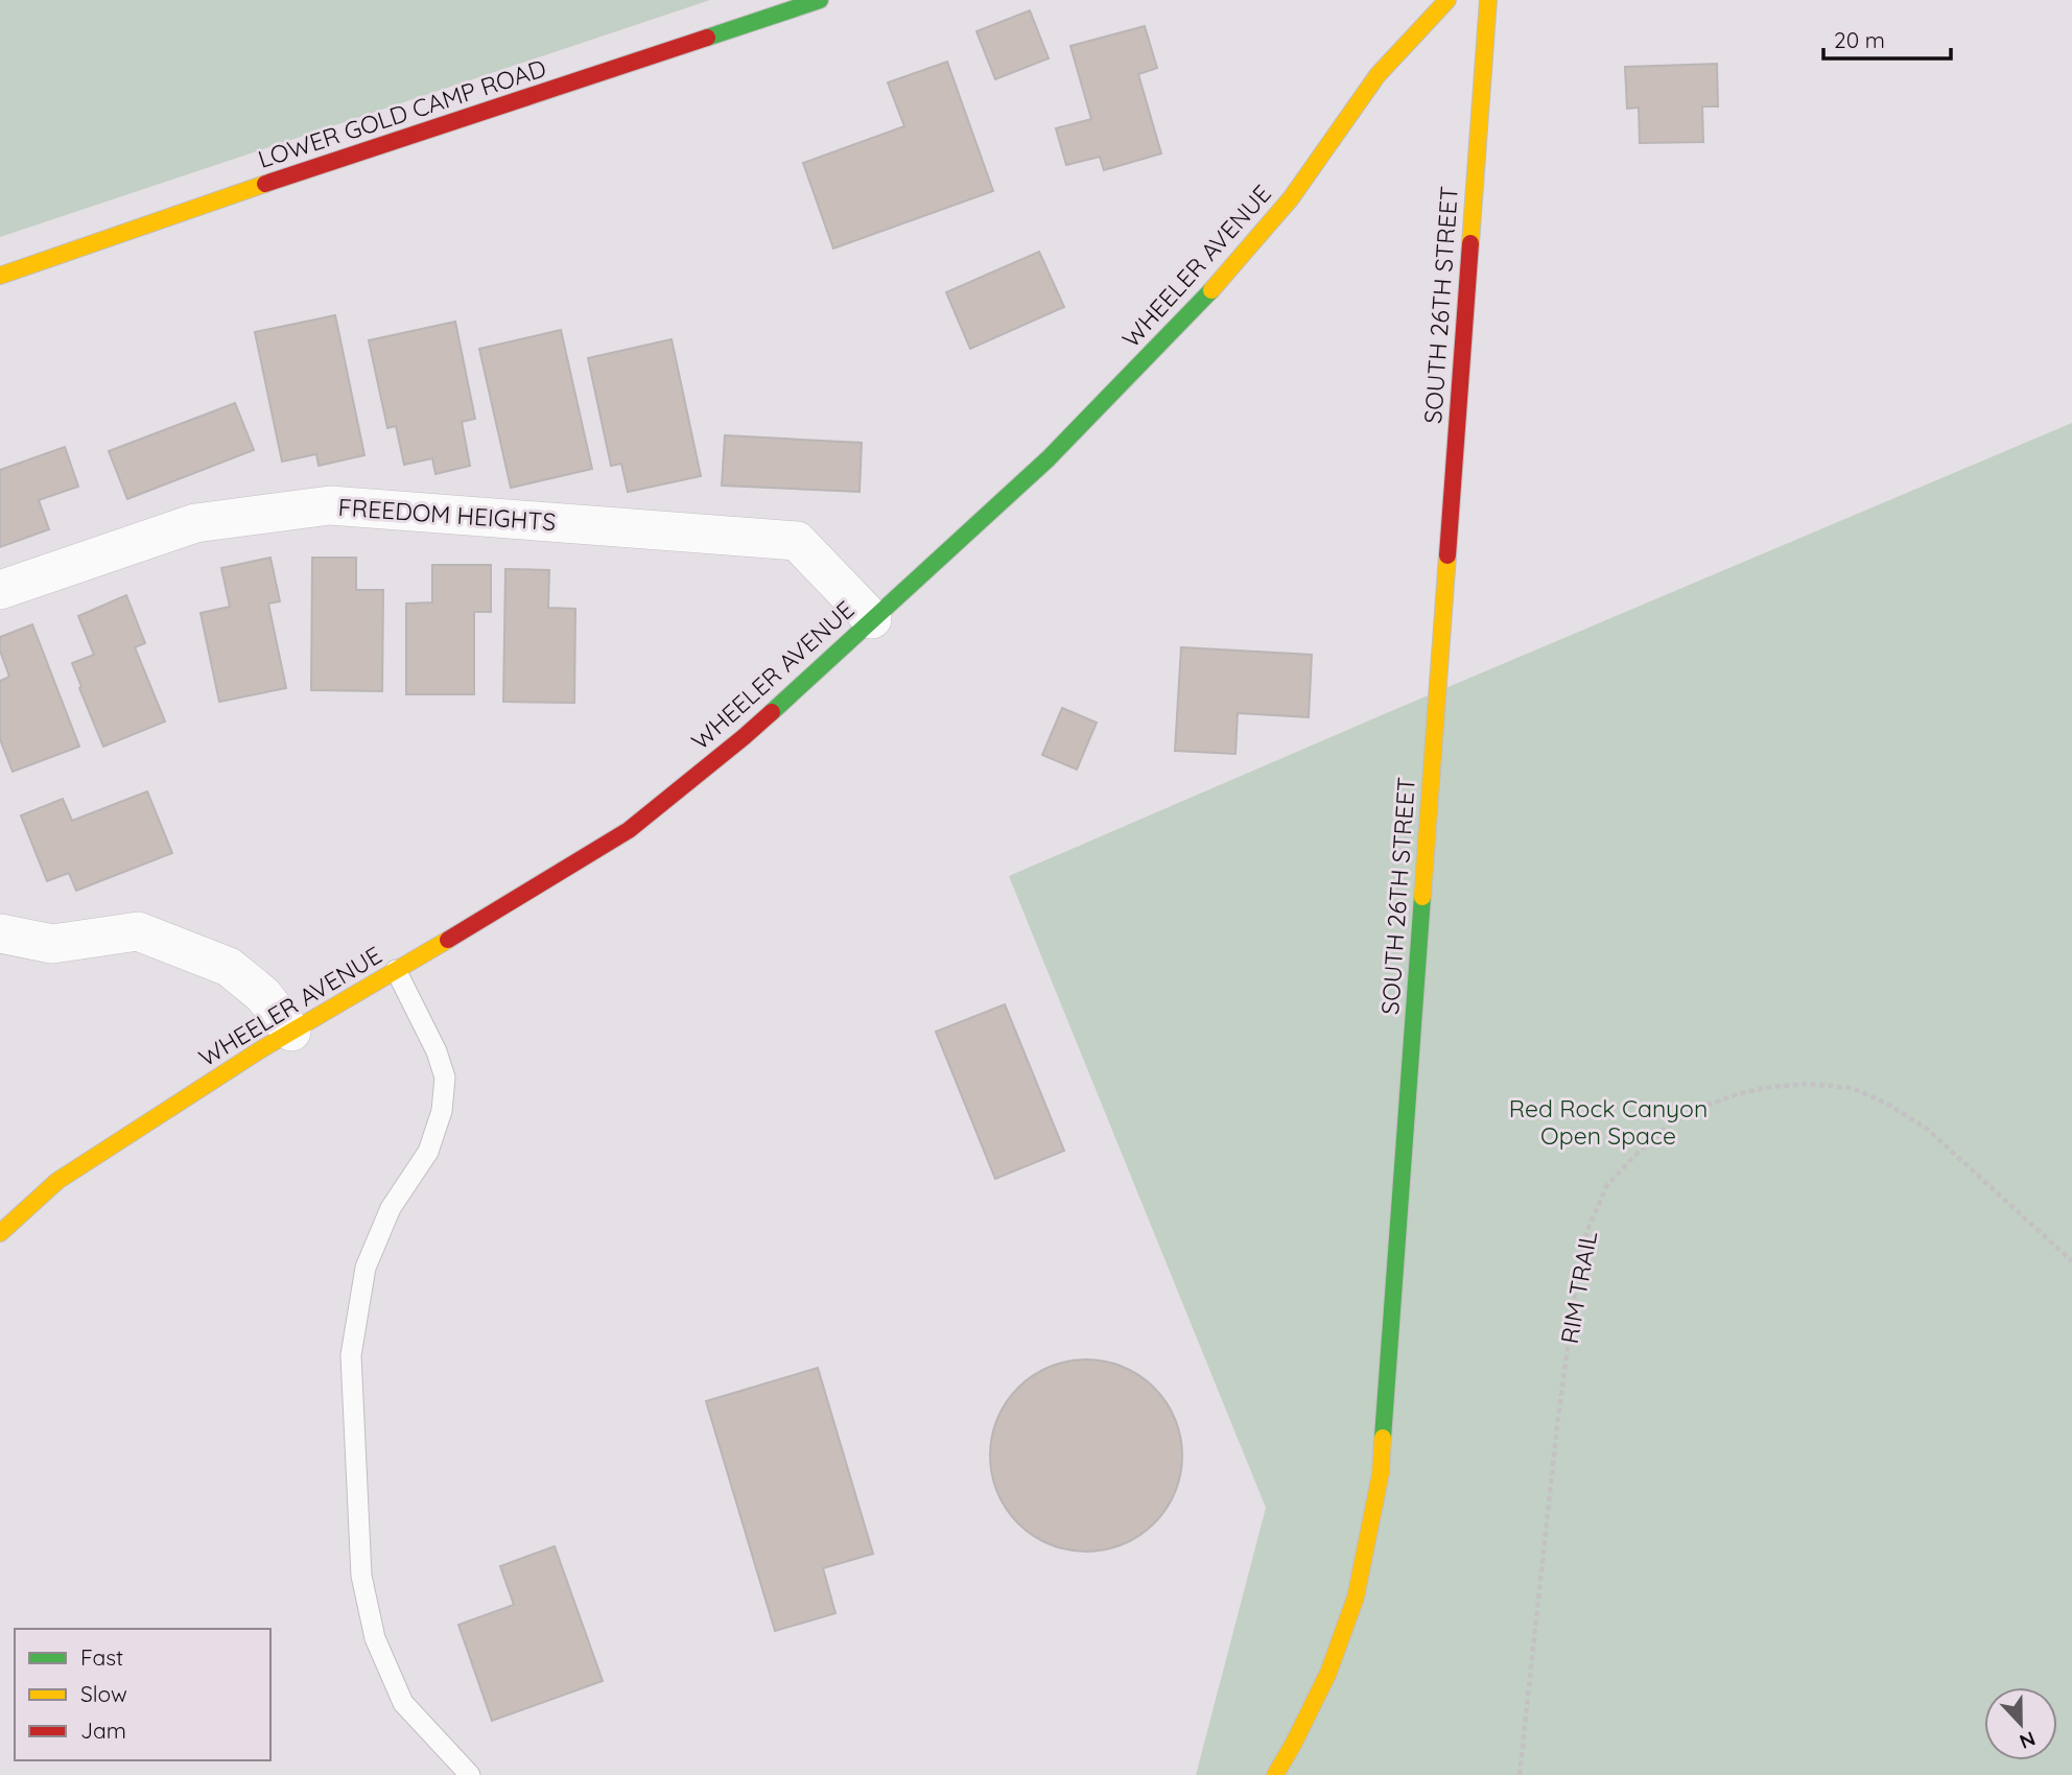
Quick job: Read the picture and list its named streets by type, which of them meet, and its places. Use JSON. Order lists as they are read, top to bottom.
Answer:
{
  "streets": {
    "street": [
      "LOWER GOLD CAMP ROAD",
      "WHEELER AVENUE",
      "SOUTH 26TH STREET",
      "FREEDOM HEIGHTS"
    ],
    "path": ["RIM TRAIL"]
  },
  "crossings": [
    ["WHEELER AVENUE", "FREEDOM HEIGHTS"]
  ],
  "parks": ["Red Rock Canyon Open Space"],
  "legend": ["Fast", "Slow", "Jam"],
  "scale_bar": "20 m",
  "north": "bottom"
}
